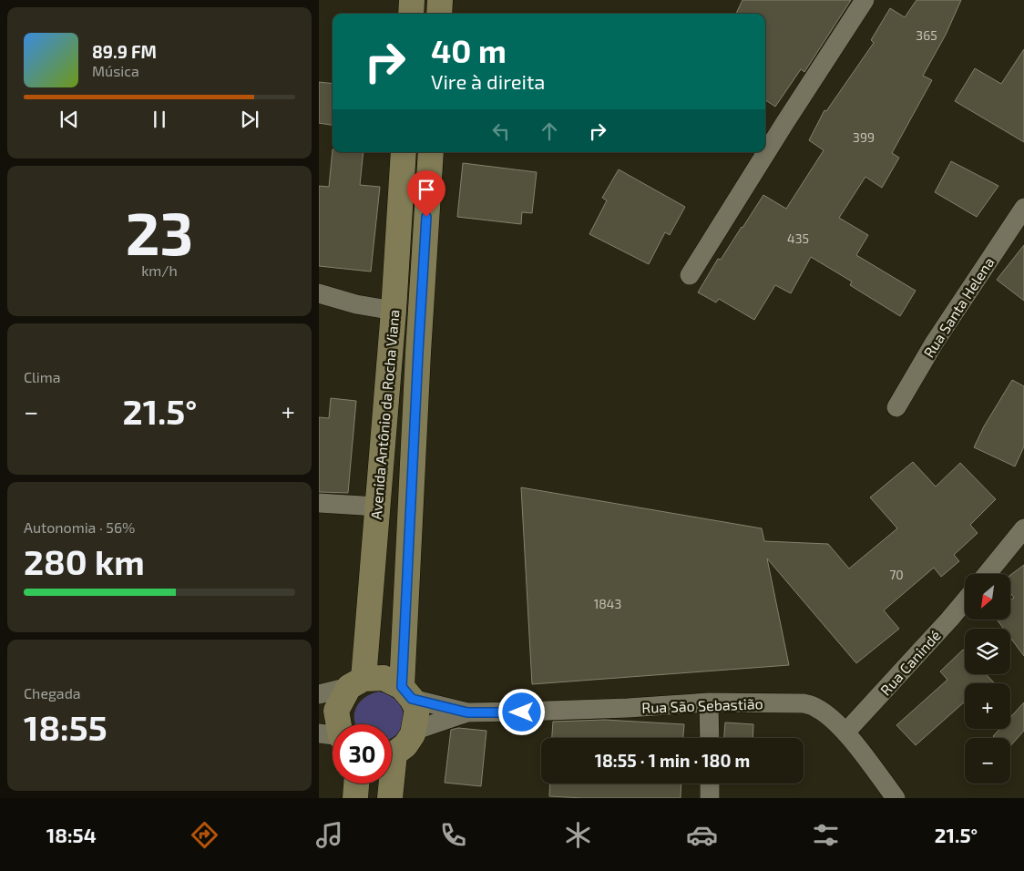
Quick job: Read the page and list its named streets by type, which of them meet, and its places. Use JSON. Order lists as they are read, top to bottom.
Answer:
{
  "streets": {
    "main road": ["Avenida Antônio da Rocha Viana"],
    "street": ["Rua Santa Helena", "Rua Canindé", "Rua São Sebastião"]
  },
  "crossings": [
    ["Avenida Antônio da Rocha Viana", "Rua São Sebastião"],
    ["Rua Canindé", "Rua São Sebastião"]
  ],
  "house_numbers": [
    "365",
    "399",
    "435",
    "70",
    "1843"
  ],
  "north": "bottom left",
  "page": {
    "turn": ["40 m", "Vire à direita"],
    "song": ["89.9 FM", "Música"],
    "tile": [
      ["23", "km/h"],
      "Clima",
      ["Autonomia · 56%", "280 km"],
      ["Chegada", "18:55"]
    ],
    "heat": ["−", "21.5°", "+"],
    "map_buttons": ["+", "−"],
    "limit": "30",
    "trip": "18:55 · 1 min · 180 m",
    "tabs": ["18:54", "21.5°"]
  }
}
